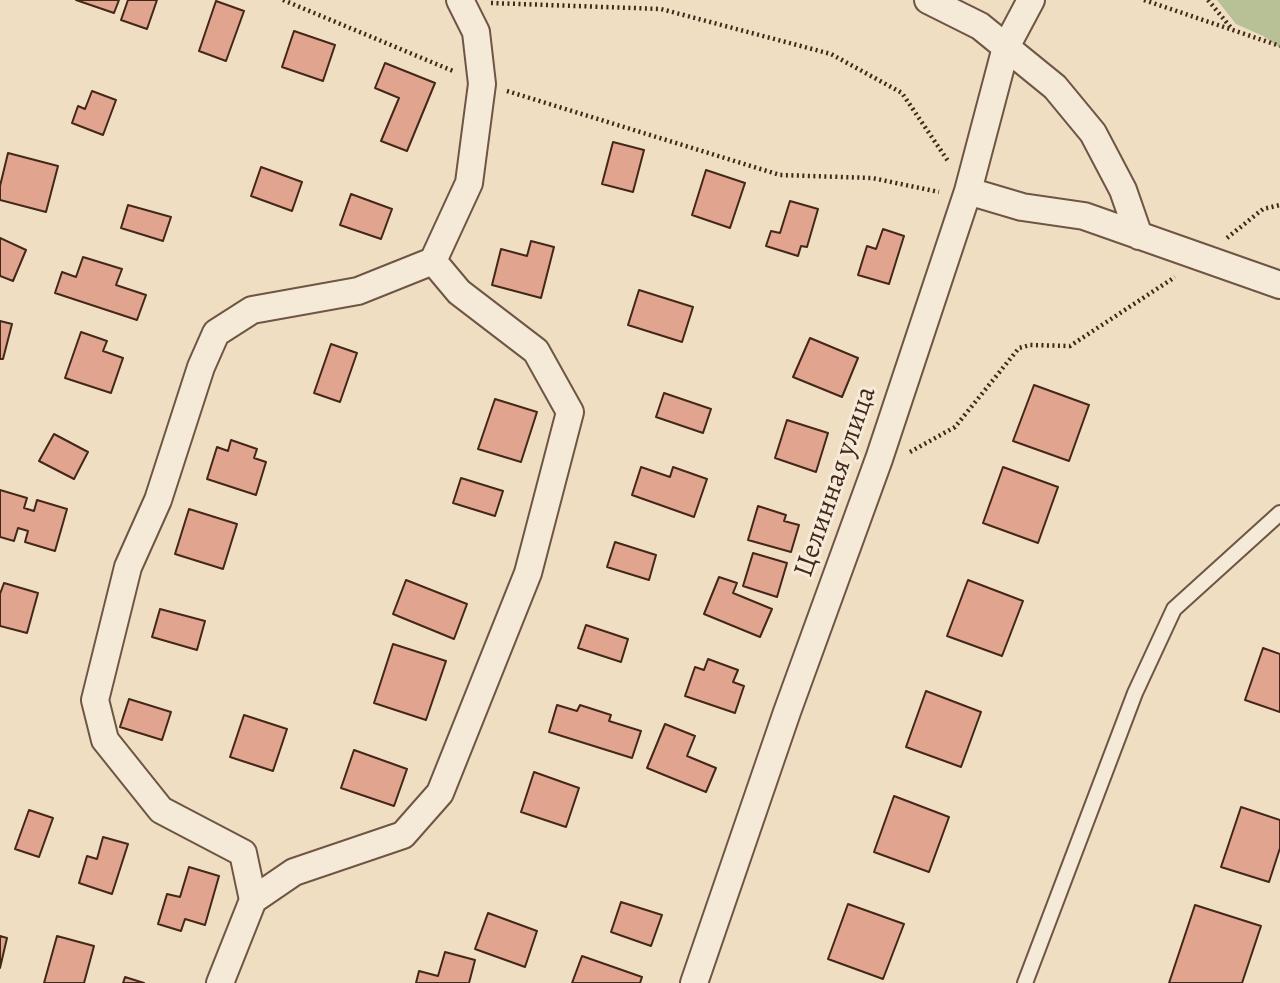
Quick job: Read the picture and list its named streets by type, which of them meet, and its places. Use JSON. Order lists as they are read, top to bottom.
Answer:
{
  "streets": {
    "street": ["Целинная улица"]
  }
}
